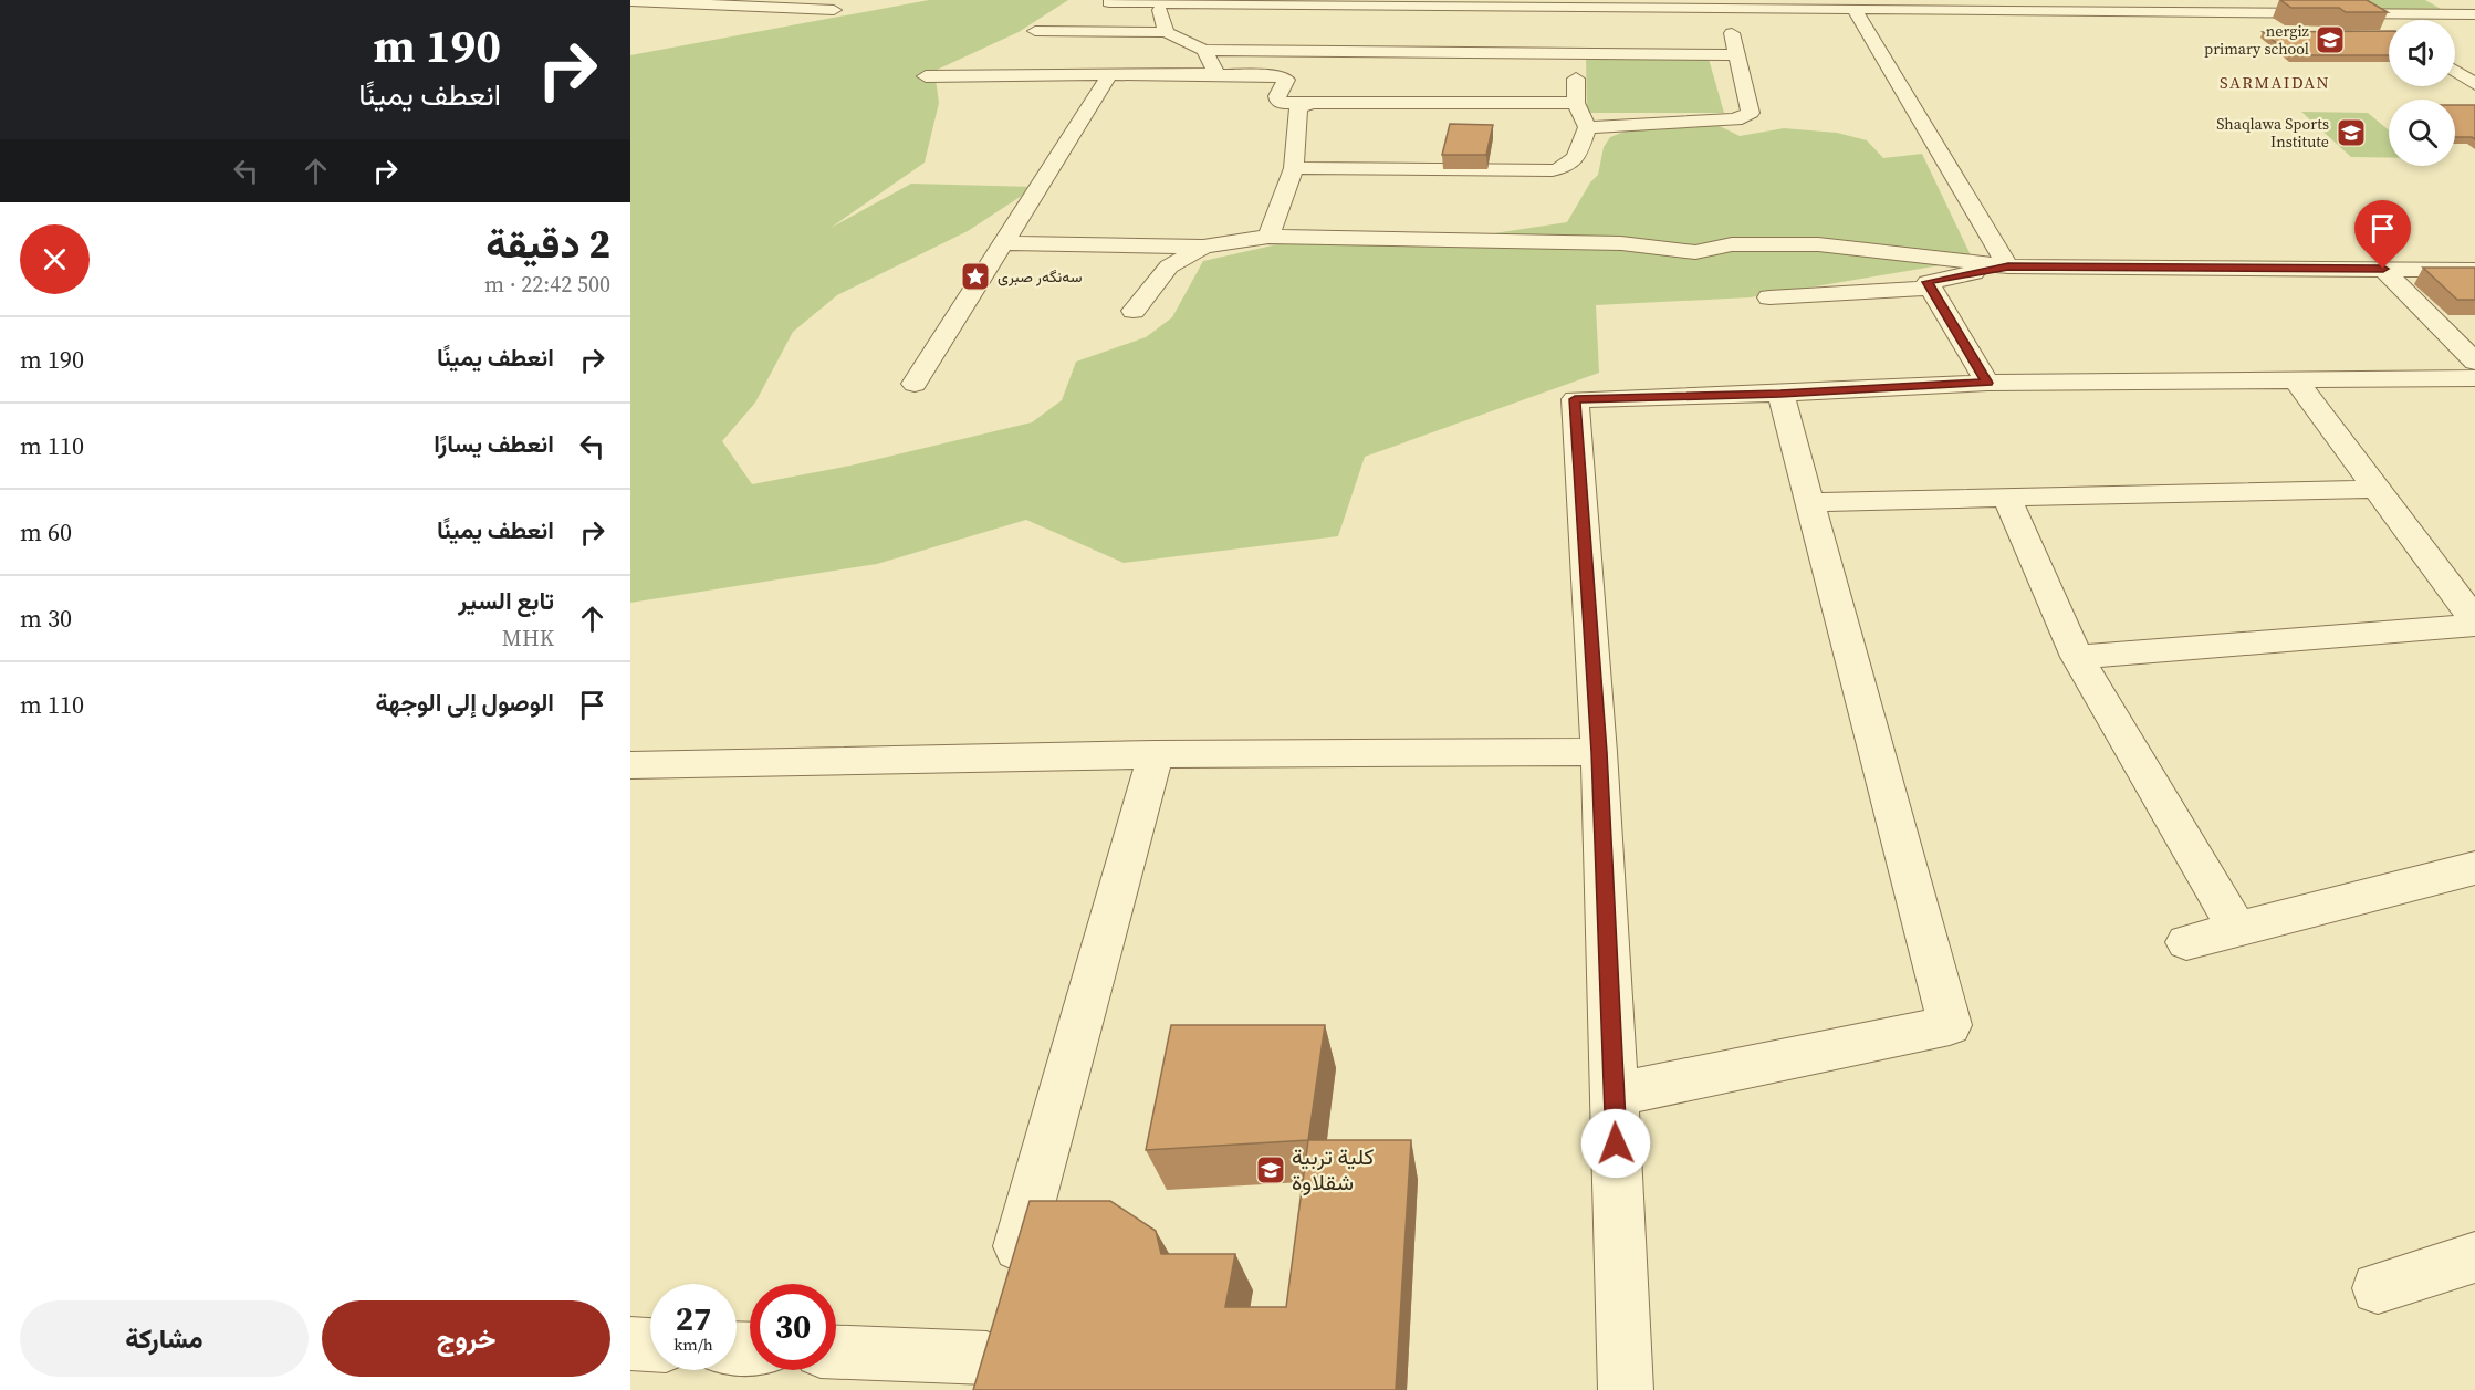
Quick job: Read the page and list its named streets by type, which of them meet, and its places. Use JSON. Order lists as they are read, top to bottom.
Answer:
{
  "districts": ["SARMAIDAN"],
  "places": {
    "school or university": ["nergiz primary school", "Shaqlawa Sports Institute", "كلية تربية شقلاوة"],
    "place": ["سەنگەر صبری"]
  },
  "page": {
    "turn": ["190 m", "انعطف يمينًا"],
    "heading": ["2 دقيقة", "500 m · 22:42"],
    "list": [
      {
        "name": "انعطف يمينًا",
        "value": "190 m"
      },
      {
        "name": "انعطف يسارًا",
        "value": "110 m"
      },
      {
        "name": "انعطف يمينًا",
        "value": "60 m"
      },
      {
        "name": "تابع السير",
        "note": "MHK",
        "value": "30 m"
      },
      {
        "name": "الوصول إلى الوجهة",
        "value": "110 m"
      }
    ],
    "speed": "27 km/h",
    "limit": "30",
    "buttons": ["خروج", "مشاركة"]
  }
}
